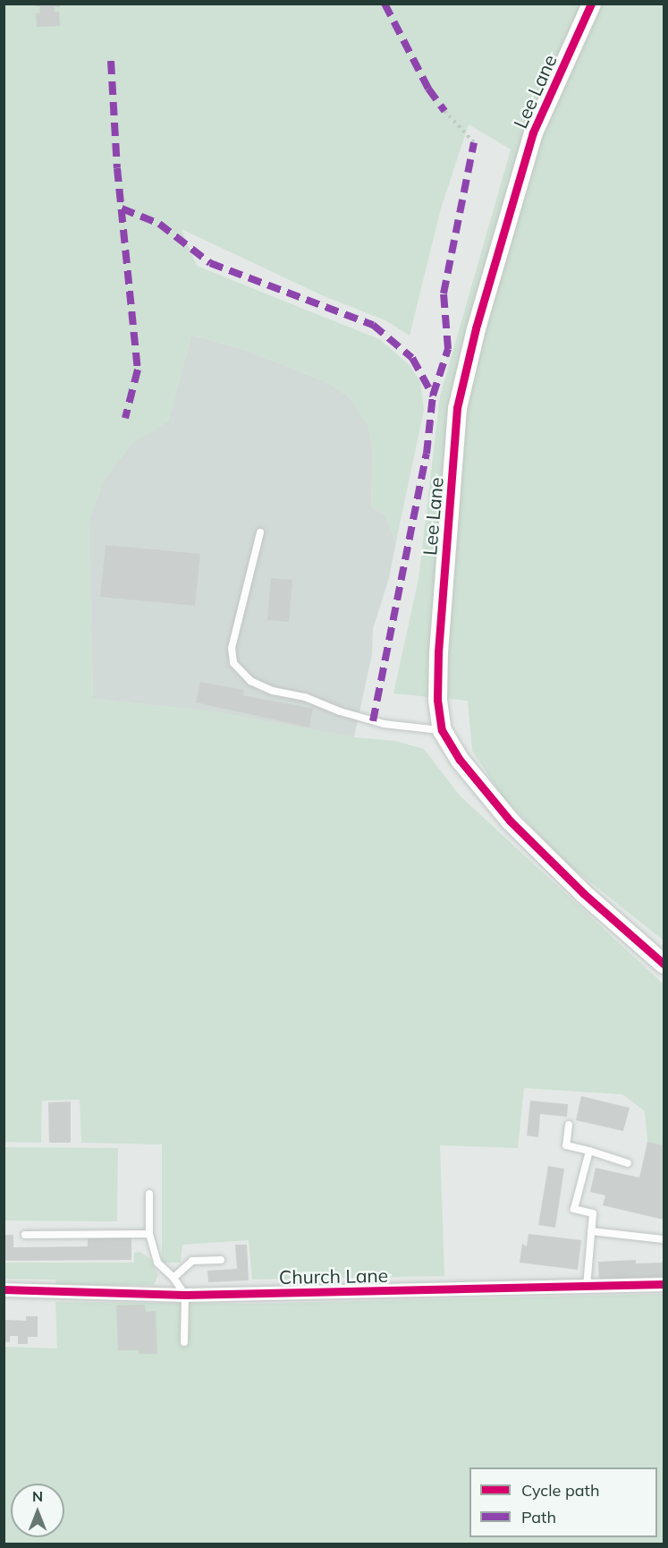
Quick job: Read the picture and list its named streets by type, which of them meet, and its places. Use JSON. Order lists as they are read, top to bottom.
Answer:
{
  "streets": {
    "street": ["Lee Lane", "Church Lane"]
  },
  "legend": ["Cycle path", "Path"],
  "north": "top"
}
